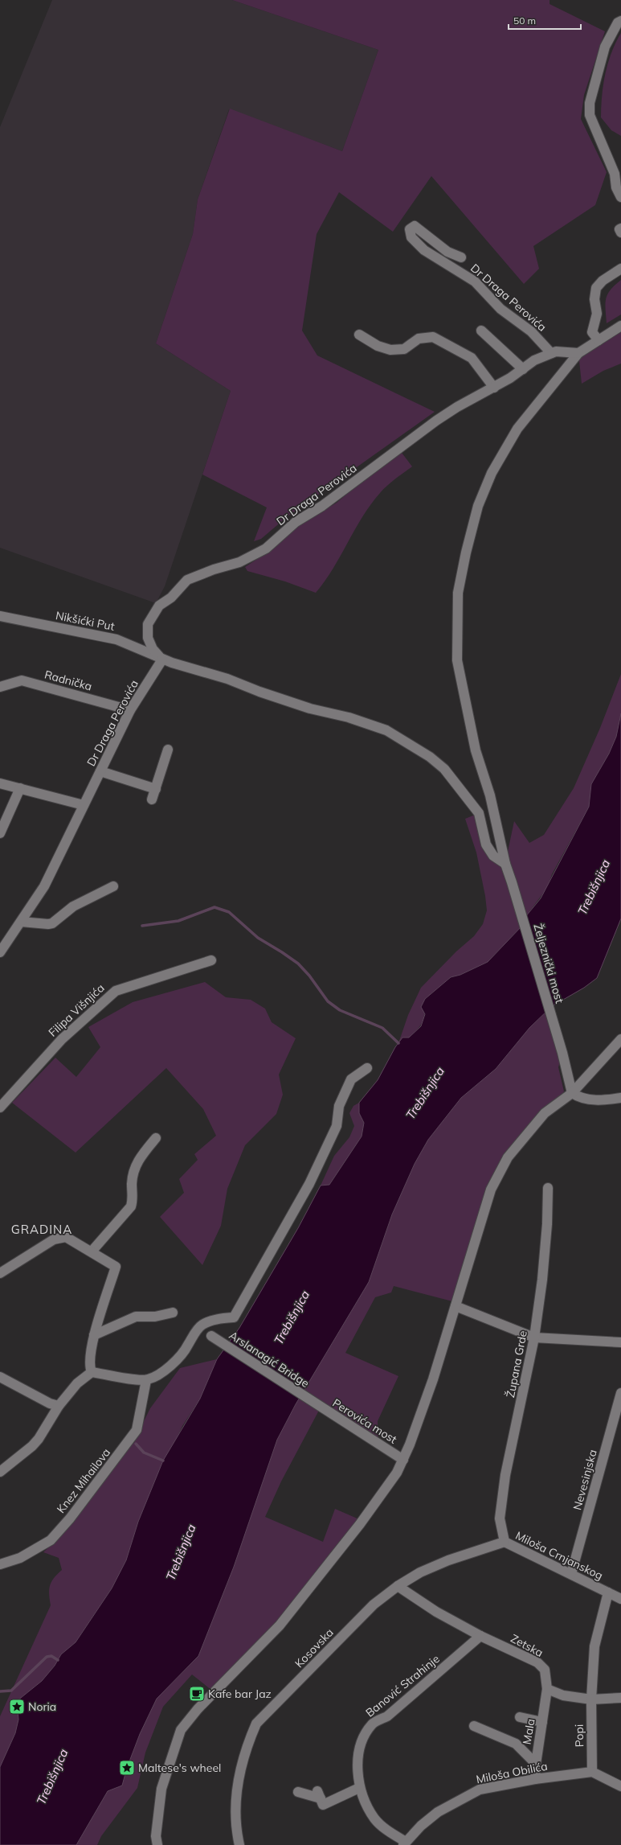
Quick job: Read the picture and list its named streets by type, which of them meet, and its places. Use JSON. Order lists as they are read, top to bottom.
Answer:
{
  "streets": {
    "street": [
      "Dr Draga Perovića",
      "Nikšićki Put",
      "Radnička",
      "Željeznički most",
      "Filipa Višnjića",
      "Arslanagić Bridge",
      "Župana Grde",
      "Perovića most",
      "Nevesinjska",
      "Knez Mihailova",
      "Miloša Crnjanskog",
      "Zetska",
      "Kosovska",
      "Banović Strahinje",
      "Mala",
      "Popi",
      "Miloša Obilića"
    ]
  },
  "crossings": [
    ["Dr Draga Perovića", "Nikšićki Put"],
    ["Dr Draga Perovića", "Radnička"],
    ["Dr Draga Perovića", "Željeznički most"],
    ["Nikšićki Put", "Željeznički most"],
    ["Arslanagić Bridge", "Perovića most"],
    ["Župana Grde", "Miloša Crnjanskog"],
    ["Župana Grde", "Kosovska"],
    ["Nevesinjska", "Miloša Crnjanskog"],
    ["Miloša Crnjanskog", "Kosovska"],
    ["Zetska", "Kosovska"],
    ["Zetska", "Banović Strahinje"],
    ["Zetska", "Mala"],
    ["Banović Strahinje", "Miloša Obilića"],
    ["Mala", "Miloša Obilića"],
    ["Popi", "Miloša Obilića"]
  ],
  "districts": ["GRADINA"],
  "water": ["Trebišnjica"],
  "places": {
    "cafe": ["Kafe bar Jaz"],
    "place": ["Noria", "Maltese's wheel"]
  },
  "scale_bar": "50 m"
}
